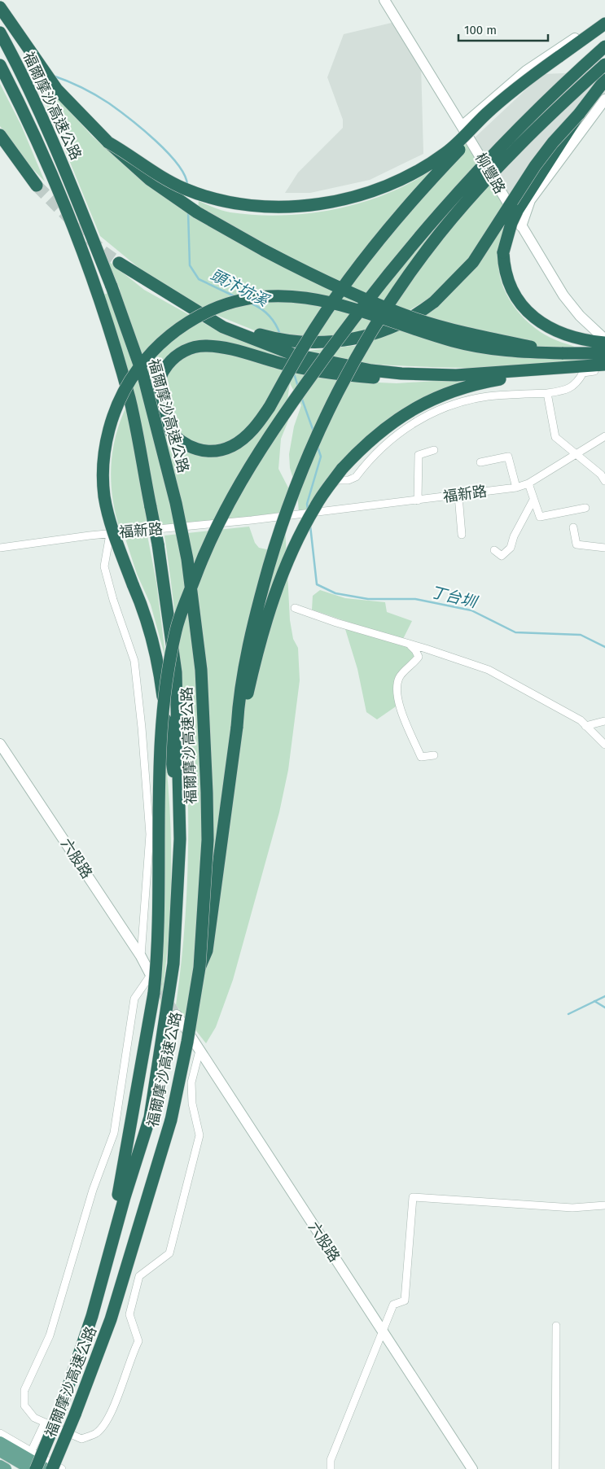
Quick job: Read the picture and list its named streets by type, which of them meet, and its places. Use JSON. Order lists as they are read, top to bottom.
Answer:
{
  "streets": {
    "highway": ["福爾摩沙高速公路"],
    "street": ["柳豐路", "福新路", "六股路"]
  },
  "water": ["頭汴坑溪", "丁台圳"],
  "scale_bar": "100 m"
}
